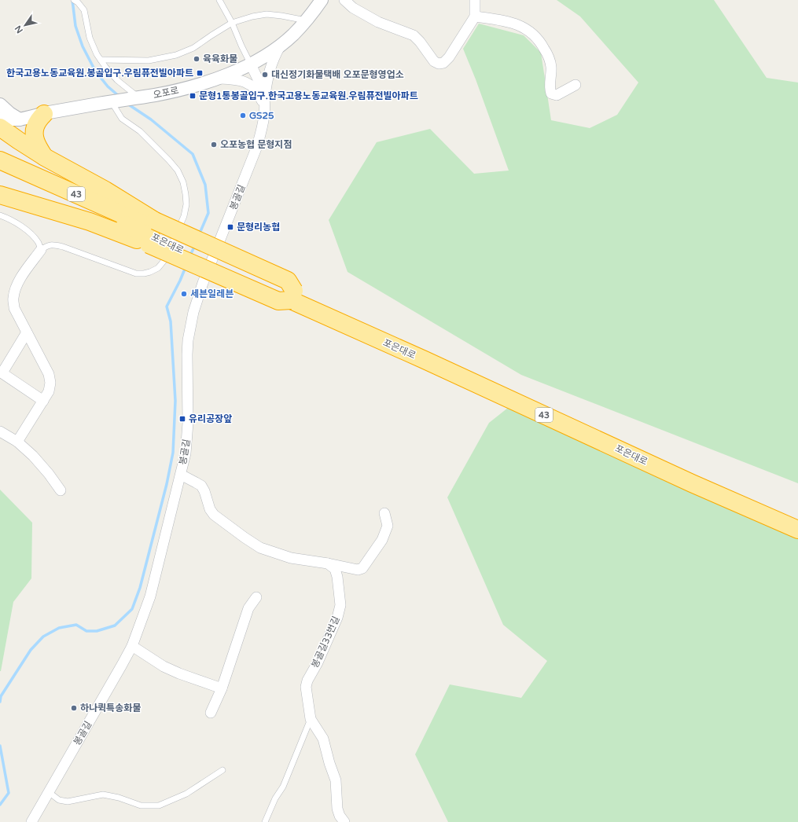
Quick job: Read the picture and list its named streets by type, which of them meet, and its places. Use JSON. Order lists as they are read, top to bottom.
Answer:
{
  "streets": {
    "highway": ["43", "포은대로"],
    "street": ["오포로", "봉골길", "봉골길33번길"]
  },
  "crossings": [
    ["오포로", "봉골길"]
  ],
  "places": {
    "other": [
      "육육화물",
      "대신정기화물택배 오포문형영업소",
      "GS25",
      "오포농협 문형지점",
      "세븐일레븐",
      "하나퀵특송화물"
    ],
    "transit": [
      "한국고용노동교육원.봉골입구.우림퓨전빌아파트",
      "문형1통봉골입구.한국고용노동교육원.우림퓨전빌아파트",
      "문형리농협",
      "유리공장앞"
    ]
  },
  "north": "bottom left"
}
